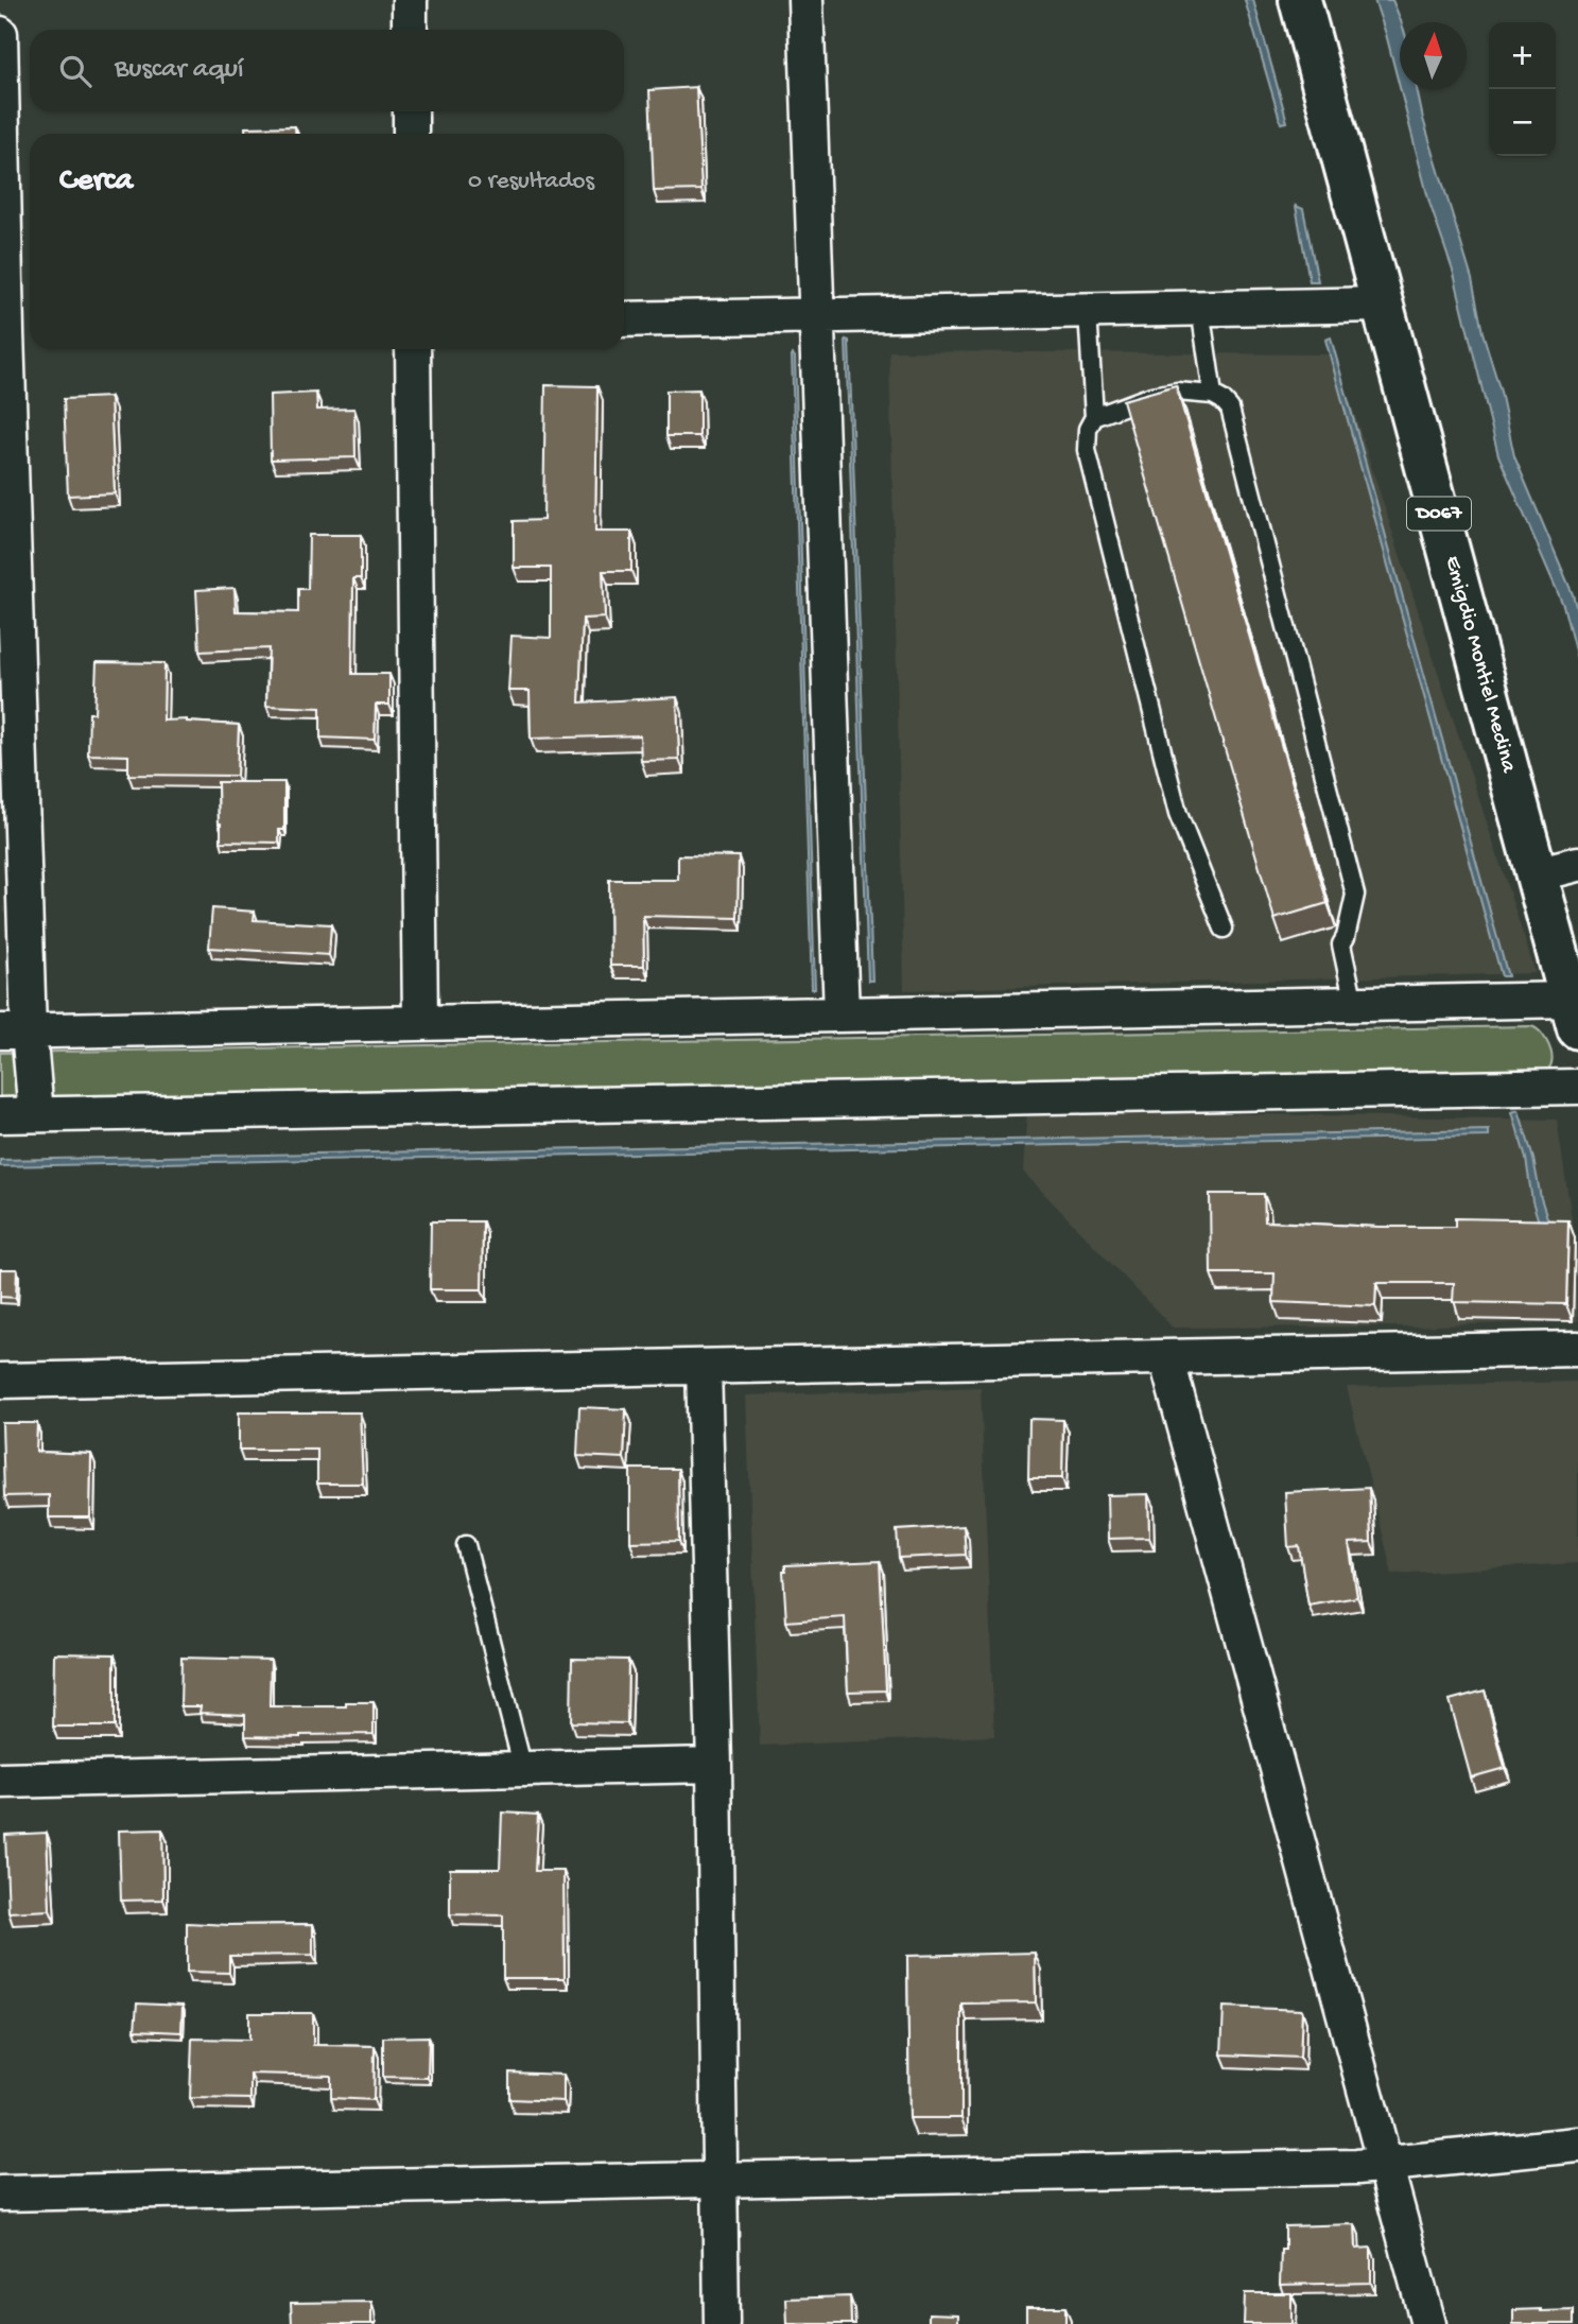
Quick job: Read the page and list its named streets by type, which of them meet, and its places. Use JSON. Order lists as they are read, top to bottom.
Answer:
{
  "streets": {
    "main road": ["D067", "Emigdio Montiel Medina"]
  },
  "north": "top",
  "page": {
    "map_buttons": ["+", "−"],
    "search": "Buscar aquí",
    "heading": ["Cerca", "0 resultados"]
  }
}
